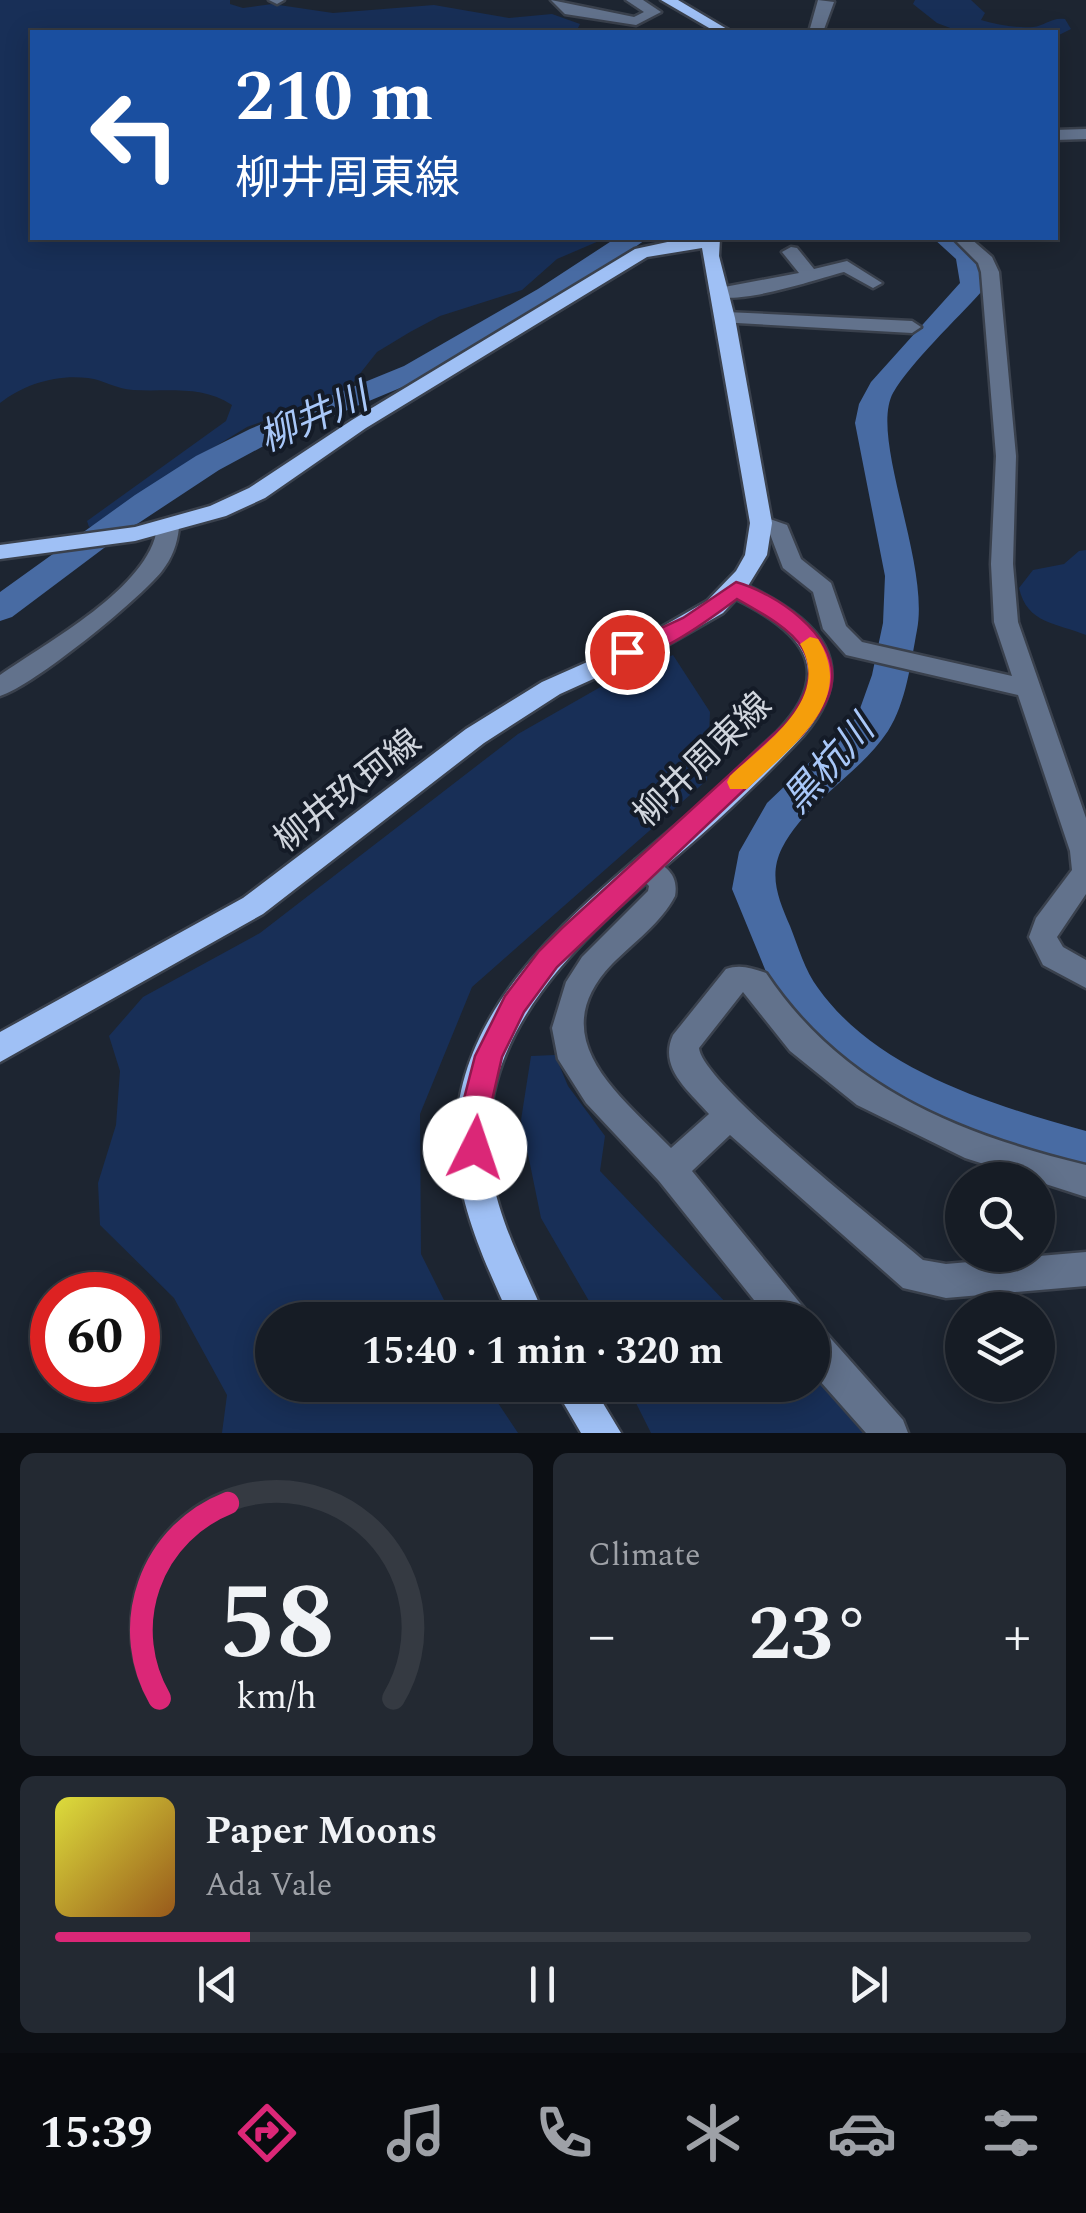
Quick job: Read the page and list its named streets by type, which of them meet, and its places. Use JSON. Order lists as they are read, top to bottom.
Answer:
{
  "streets": {
    "main road": ["柳井周東線", "柳井玖珂線"]
  },
  "crossings": [
    ["柳井周東線", "柳井玖珂線"]
  ],
  "water": ["柳井川", "黒杭川"],
  "page": {
    "turn": ["210 m", "柳井周東線"],
    "limit": "60",
    "trip": "15:40 · 1 min · 320 m",
    "tile": "Climate",
    "heat": ["−", "23°", "+"],
    "song": ["Paper Moons", "Ada Vale"],
    "tabs": "15:39",
    "gauge": ["58", "km/h"]
  }
}
